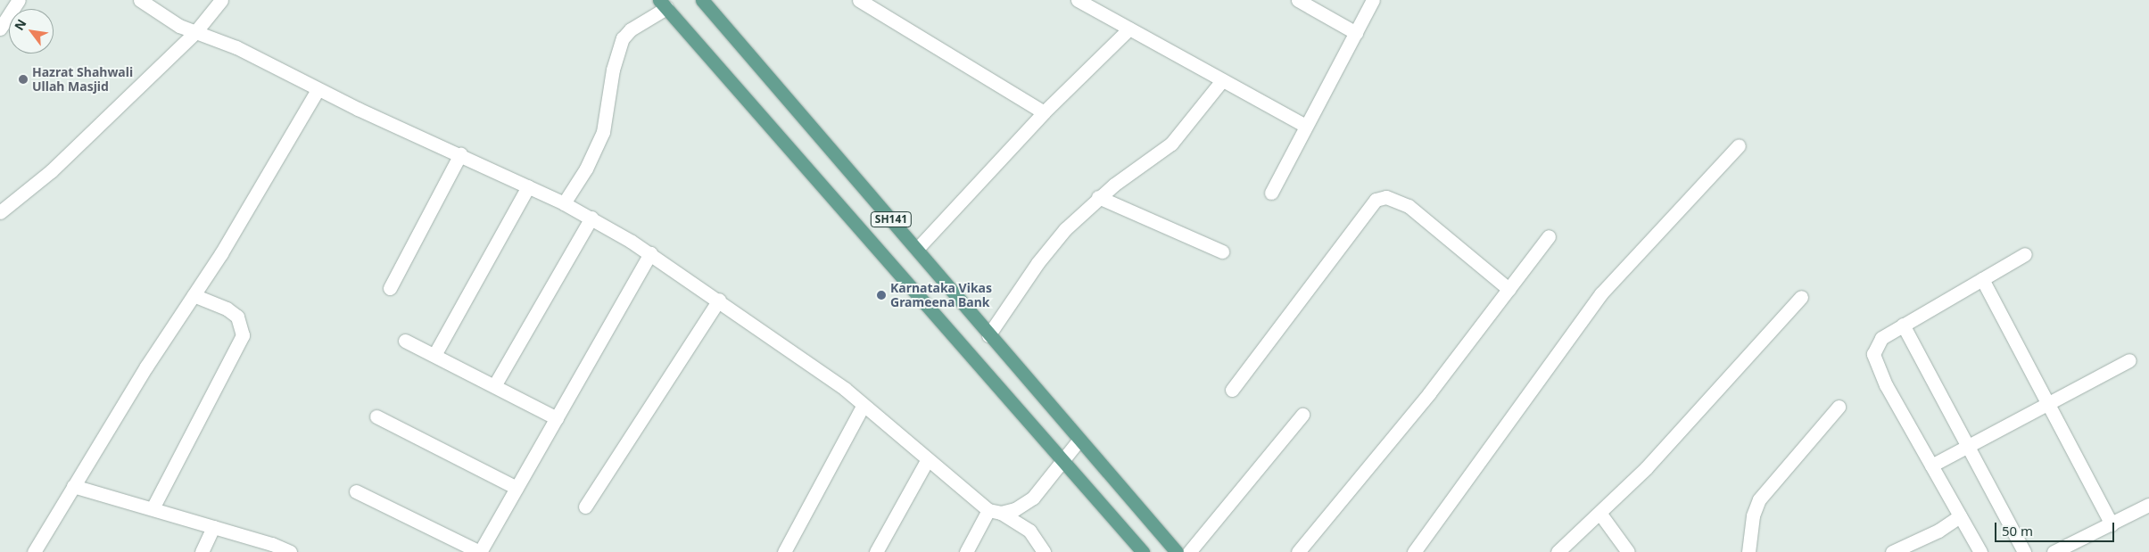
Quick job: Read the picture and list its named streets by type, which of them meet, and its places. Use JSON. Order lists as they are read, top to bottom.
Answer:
{
  "streets": {
    "main road": ["SH141"]
  },
  "places": ["Hazrat Shahwali Ullah Masjid", "Karnataka Vikas Grameena Bank"],
  "scale_bar": "50 m",
  "north": "top left"
}
